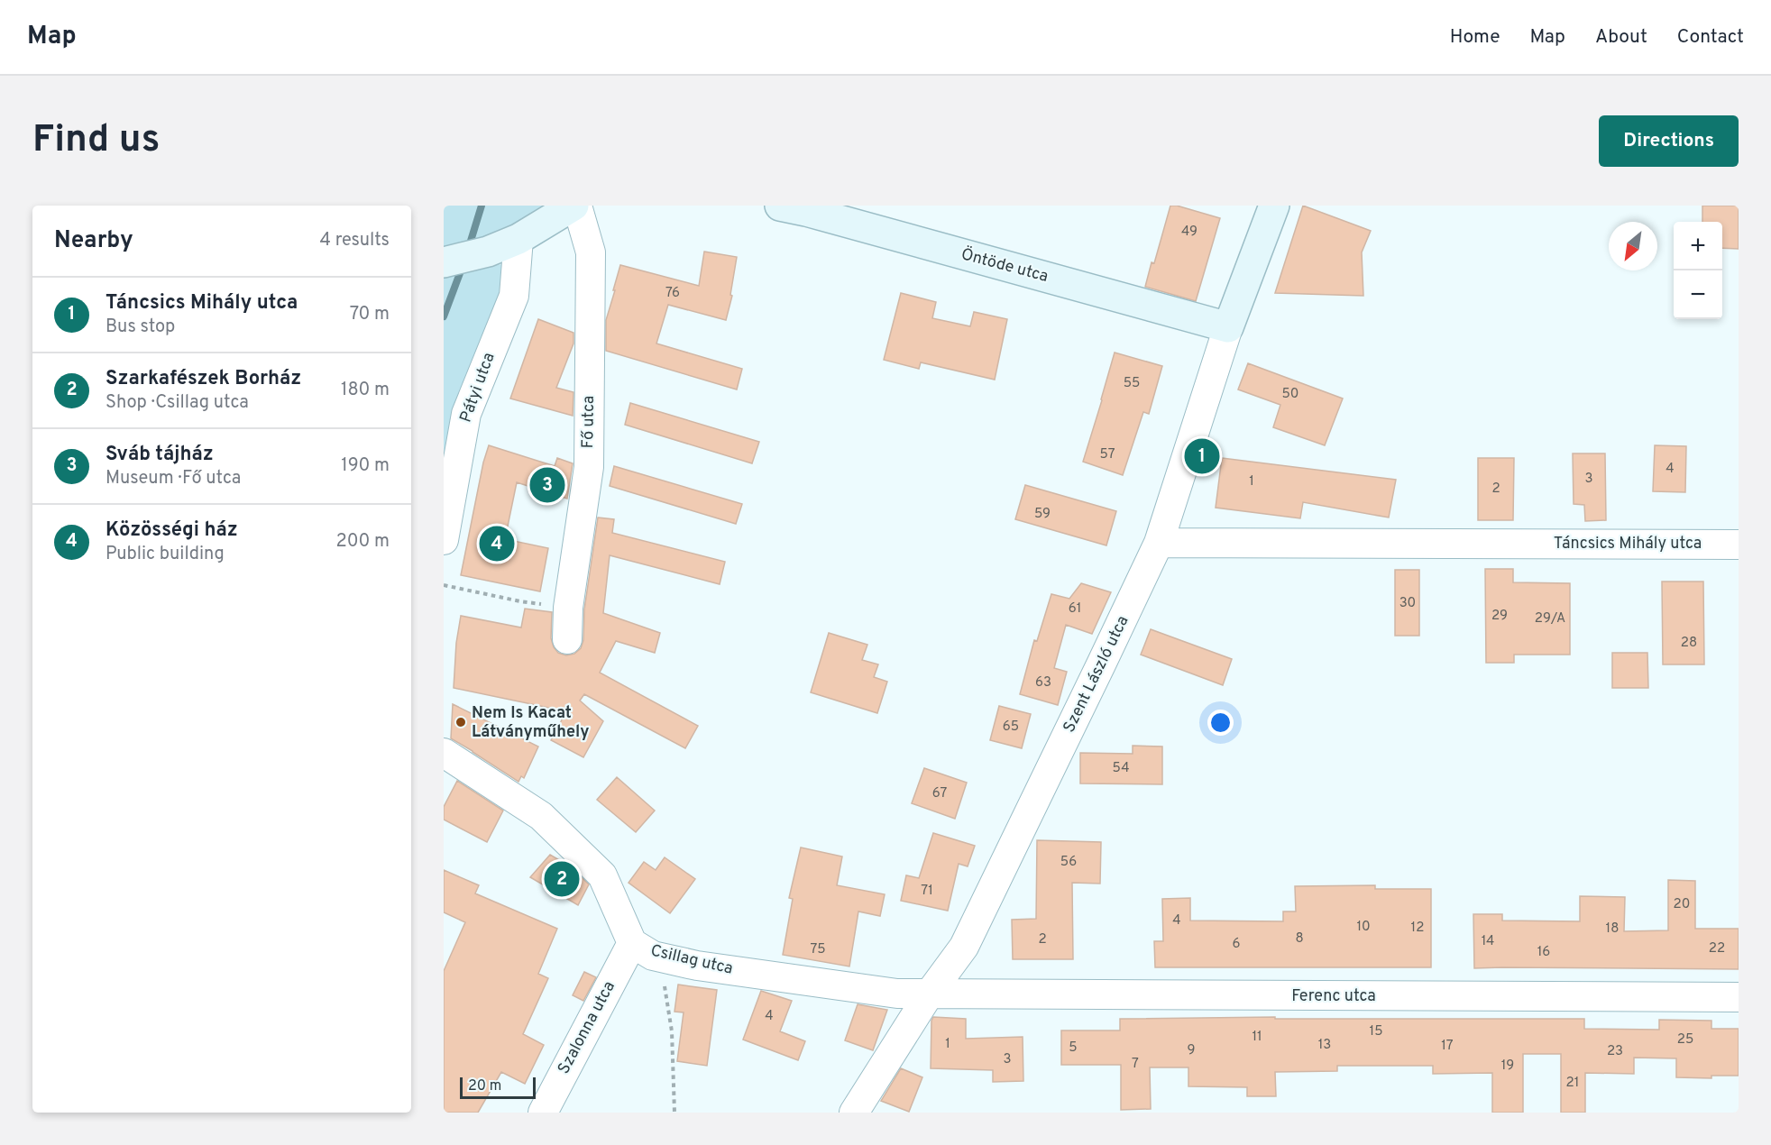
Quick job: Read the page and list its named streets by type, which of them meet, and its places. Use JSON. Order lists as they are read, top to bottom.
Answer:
{
  "streets": {
    "street": [
      "Öntöde utca",
      "Pátyi utca",
      "Fő utca",
      "Táncsics Mihály utca",
      "Szent László utca",
      "Csillag utca",
      "Ferenc utca",
      "Szalonna utca"
    ]
  },
  "crossings": [
    ["Öntöde utca", "Szent László utca"],
    ["Táncsics Mihály utca", "Szent László utca"],
    ["Szent László utca", "Csillag utca"],
    ["Szent László utca", "Ferenc utca"],
    ["Csillag utca", "Ferenc utca"],
    ["Csillag utca", "Szalonna utca"]
  ],
  "places": ["Nem Is Kacat Látványműhely"],
  "house_numbers": [
    "49",
    "76",
    "55",
    "50",
    "57",
    "4",
    "3",
    "1",
    "2",
    "59",
    "30",
    "61",
    "29",
    "29/A",
    "28",
    "63",
    "65",
    "54",
    "67",
    "56",
    "71",
    "20",
    "4",
    "10",
    "12",
    "18",
    "8",
    "2",
    "14",
    "6",
    "22",
    "75",
    "16",
    "4",
    "15",
    "11",
    "25",
    "1",
    "13",
    "17",
    "5",
    "9",
    "23",
    "3",
    "7",
    "19",
    "21"
  ],
  "scale_bar": "20 m",
  "north": "bottom left",
  "page": {
    "header": "Map",
    "nav": [
      "Home",
      "Map",
      "About",
      "Contact"
    ],
    "buttons": "Directions",
    "title": "Find us",
    "heading": ["Nearby", "4 results"],
    "map_buttons": ["+", "−"],
    "list": [
      {
        "mark": "1",
        "name": "Táncsics Mihály utca",
        "note": "Bus stop",
        "value": "70 m"
      },
      {
        "mark": "2",
        "name": "Szarkafészek Borház",
        "note": "Shop · Csillag utca",
        "value": "180 m"
      },
      {
        "mark": "3",
        "name": "Sváb tájház",
        "note": "Museum · Fő utca",
        "value": "190 m"
      },
      {
        "mark": "4",
        "name": "Közösségi ház",
        "note": "Public building",
        "value": "200 m"
      }
    ],
    "pins": [
      "1",
      "3",
      "4",
      "2"
    ],
    "scale": "20 m"
  }
}
